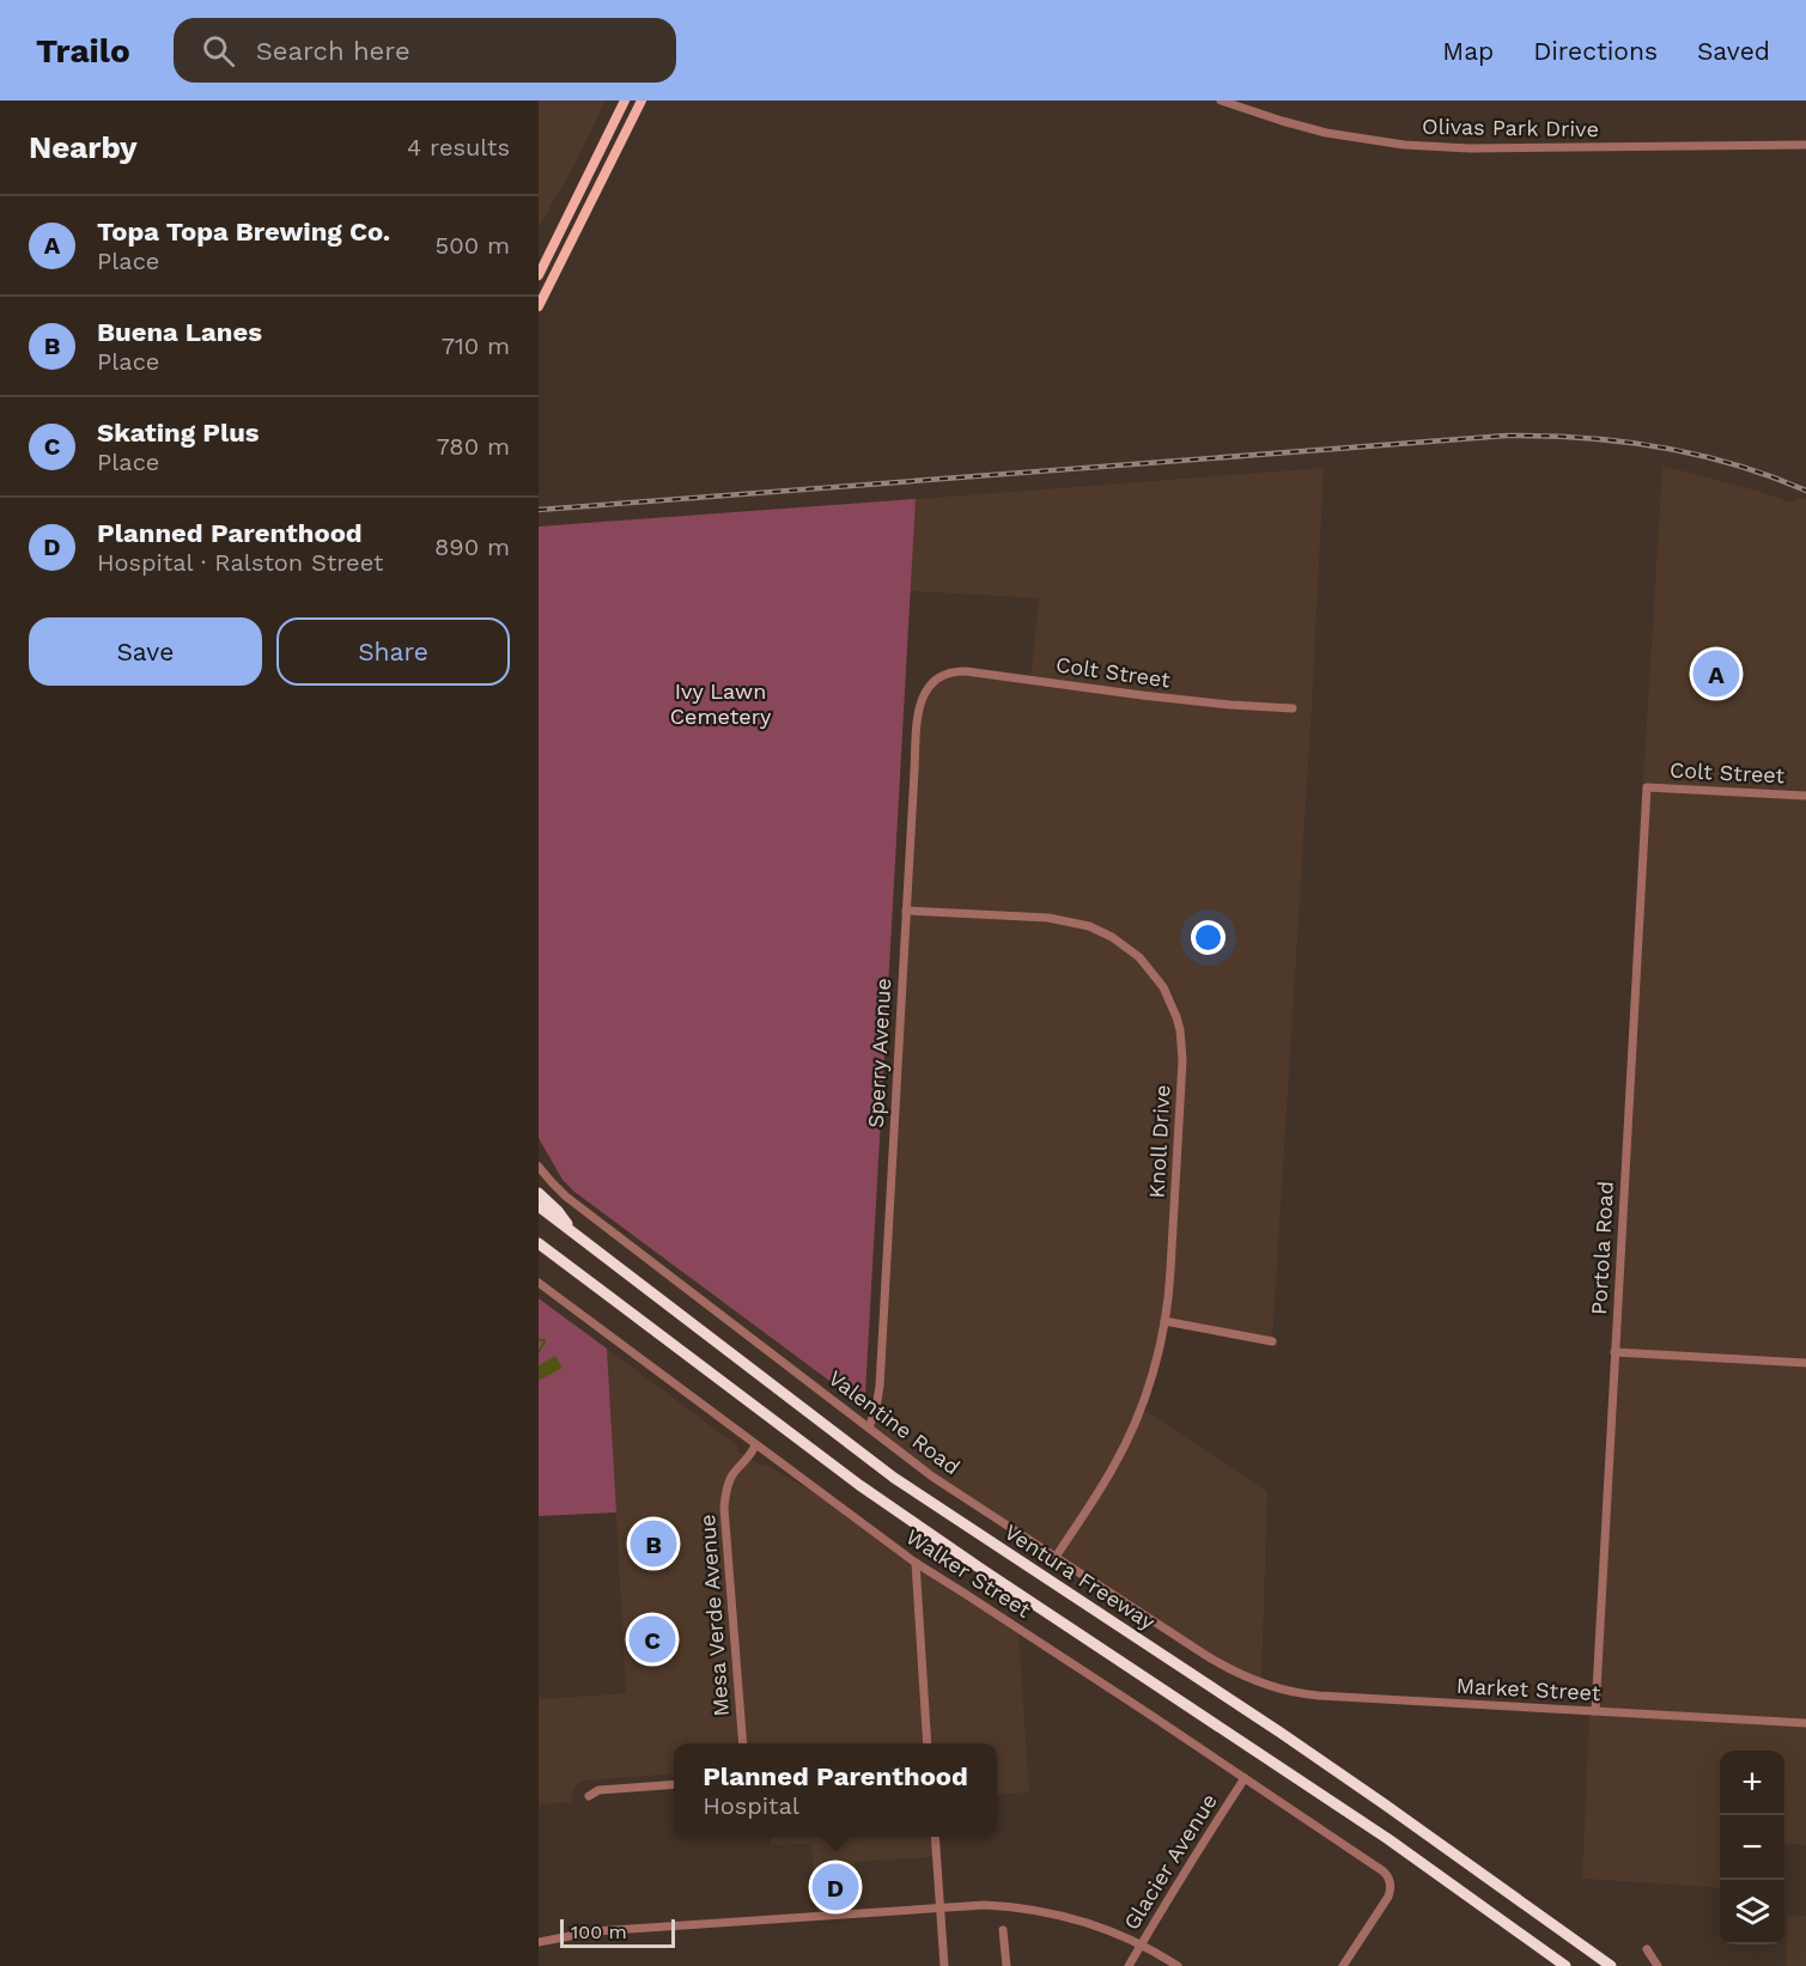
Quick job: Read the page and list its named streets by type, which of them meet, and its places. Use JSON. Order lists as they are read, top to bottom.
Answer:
{
  "streets": {
    "highway": ["Ventura Freeway"],
    "street": [
      "Olivas Park Drive",
      "Colt Street",
      "Sperry Avenue",
      "Knoll Drive",
      "Portola Road",
      "Valentine Road",
      "Walker Street",
      "Mesa Verde Avenue",
      "Market Street",
      "Glacier Avenue"
    ]
  },
  "crossings": [
    ["Colt Street", "Sperry Avenue"],
    ["Colt Street", "Portola Road"],
    ["Sperry Avenue", "Knoll Drive"],
    ["Sperry Avenue", "Valentine Road"],
    ["Knoll Drive", "Valentine Road"],
    ["Portola Road", "Market Street"],
    ["Valentine Road", "Market Street"],
    ["Walker Street", "Mesa Verde Avenue"],
    ["Walker Street", "Glacier Avenue"]
  ],
  "parks": ["Ivy Lawn Cemetery"],
  "scale_bar": "100 m",
  "page": {
    "header": "Trailo",
    "search": "Search here",
    "nav": ["Map", "Directions", "Saved"],
    "heading": ["Nearby", "4 results"],
    "list": [
      {
        "mark": "A",
        "name": "Topa Topa Brewing Co.",
        "note": "Place",
        "value": "500 m"
      },
      {
        "mark": "B",
        "name": "Buena Lanes",
        "note": "Place",
        "value": "710 m"
      },
      {
        "mark": "C",
        "name": "Skating Plus",
        "note": "Place",
        "value": "780 m"
      },
      {
        "mark": "D",
        "name": "Planned Parenthood",
        "note": "Hospital · Ralston Street",
        "value": "890 m"
      }
    ],
    "buttons": ["Save", "Share"],
    "pins": [
      "A",
      "B",
      "C",
      "D"
    ],
    "popup": ["Planned Parenthood", "Hospital"],
    "map_buttons": ["+", "−"],
    "scale": "100 m"
  }
}
